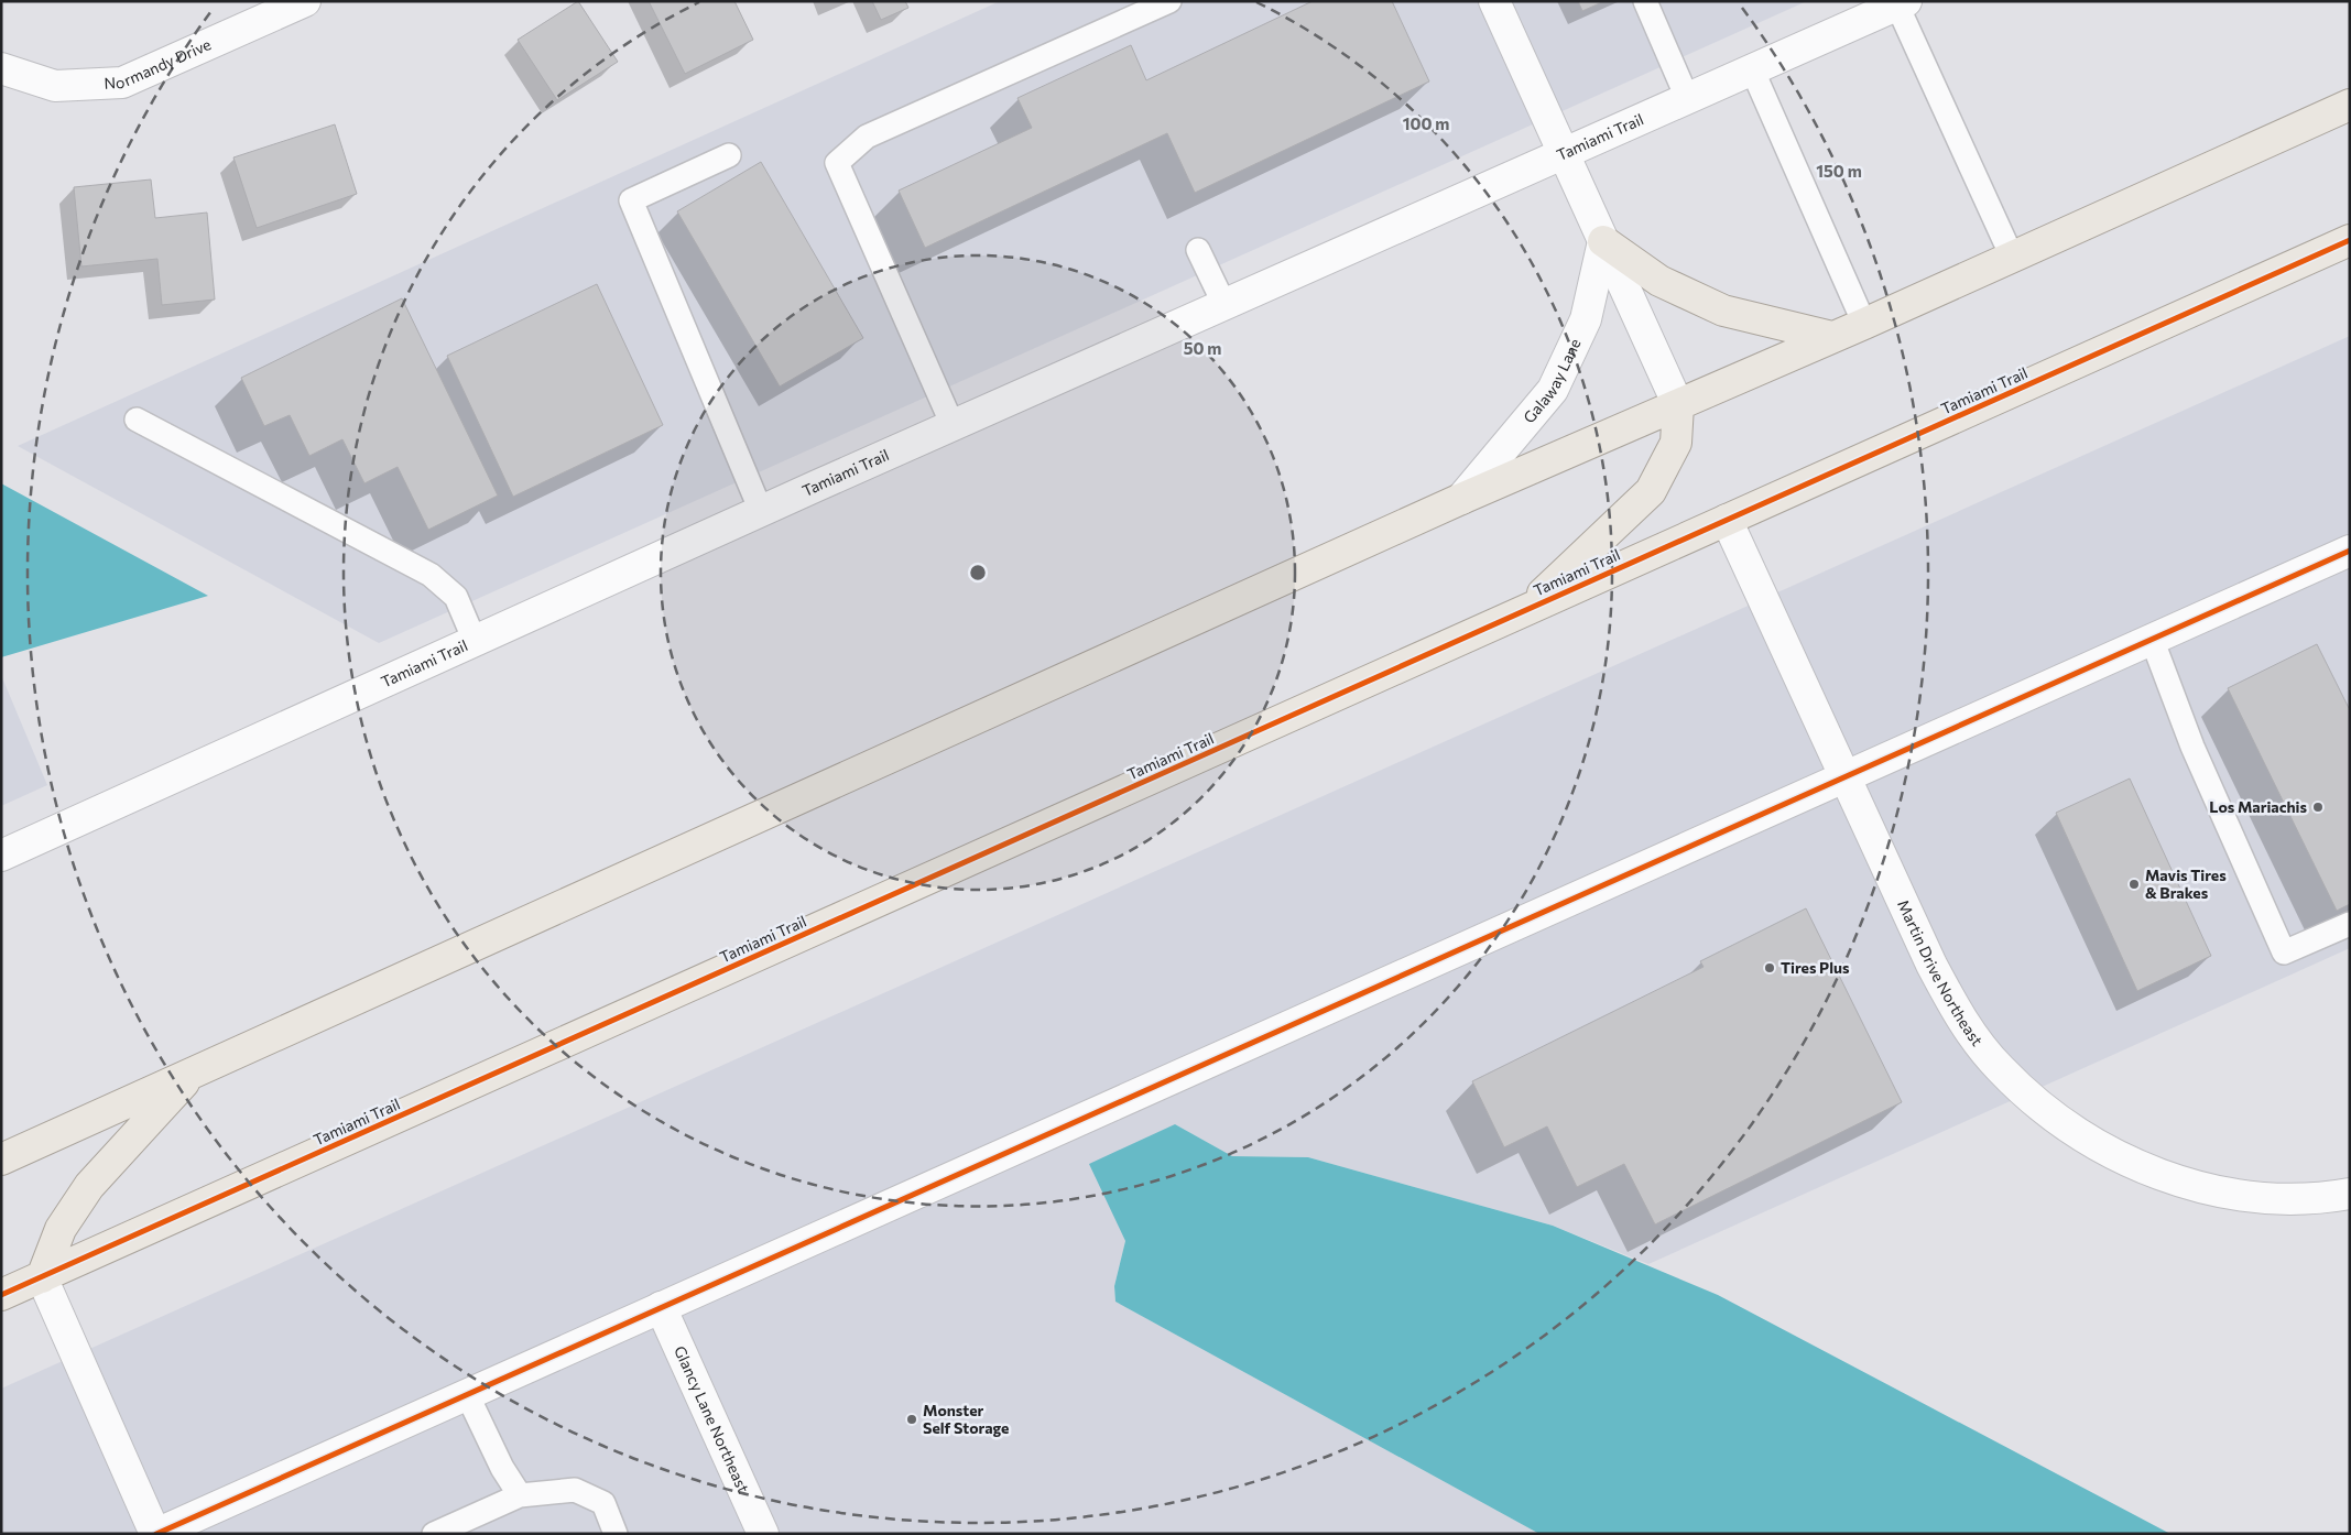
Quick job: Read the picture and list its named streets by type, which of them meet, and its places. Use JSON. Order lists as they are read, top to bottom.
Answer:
{
  "streets": {
    "main road": ["Tamiami Trail"],
    "street": [
      "Normandy Drive",
      "Galaway Lane",
      "Martin Drive Northeast",
      "Glancy Lane Northeast"
    ]
  },
  "crossings": [
    ["Tamiami Trail", "Martin Drive Northeast"]
  ],
  "places": [
    "Los Mariachis",
    "Mavis Tires & Brakes",
    "Tires Plus",
    "Monster Self Storage"
  ],
  "rings": ["100 m", "150 m", "50 m"]
}
